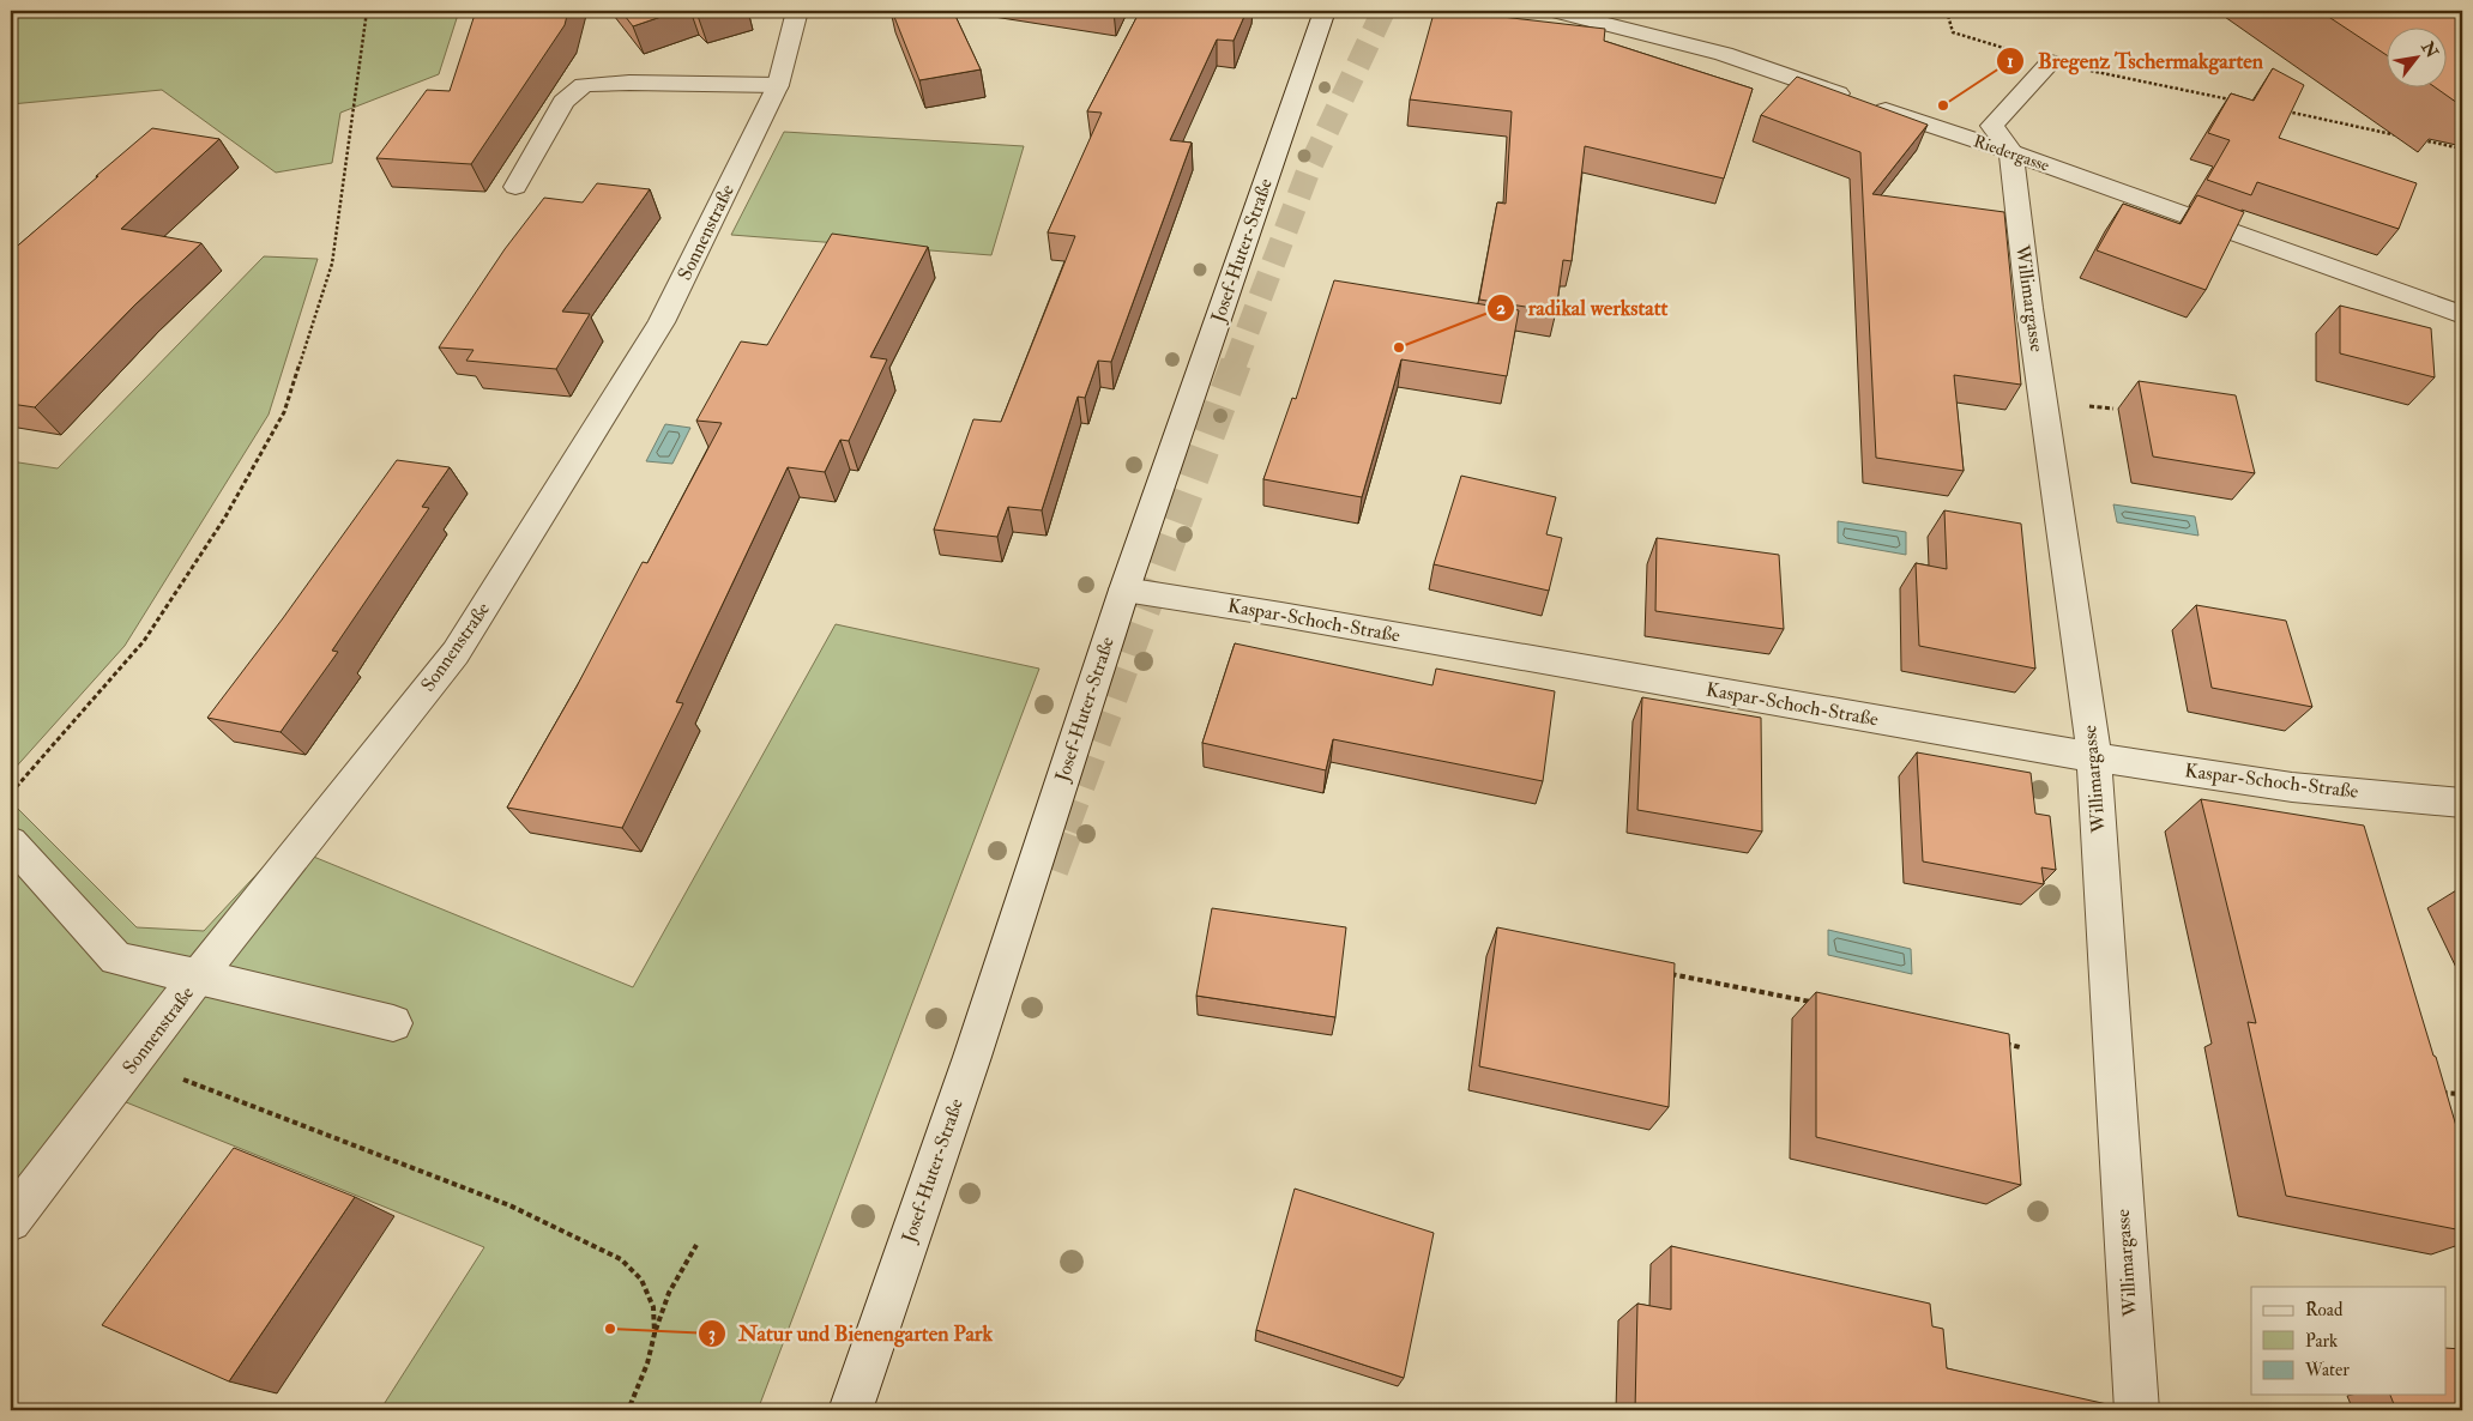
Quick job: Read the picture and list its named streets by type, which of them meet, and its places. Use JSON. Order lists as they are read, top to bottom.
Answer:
{
  "streets": {
    "street": [
      "Riedergasse",
      "Sonnenstraße",
      "Josef-Huter-Straße",
      "Willimargasse",
      "Kaspar-Schoch-Straße"
    ]
  },
  "crossings": [
    ["Riedergasse", "Willimargasse"],
    ["Josef-Huter-Straße", "Kaspar-Schoch-Straße"],
    ["Willimargasse", "Kaspar-Schoch-Straße"]
  ],
  "places": ["Bregenz Tschermakgarten", "radikal werkstatt", "Natur und Bienengarten Park"],
  "legend": ["Road", "Park", "Water"],
  "north": "top right"
}
